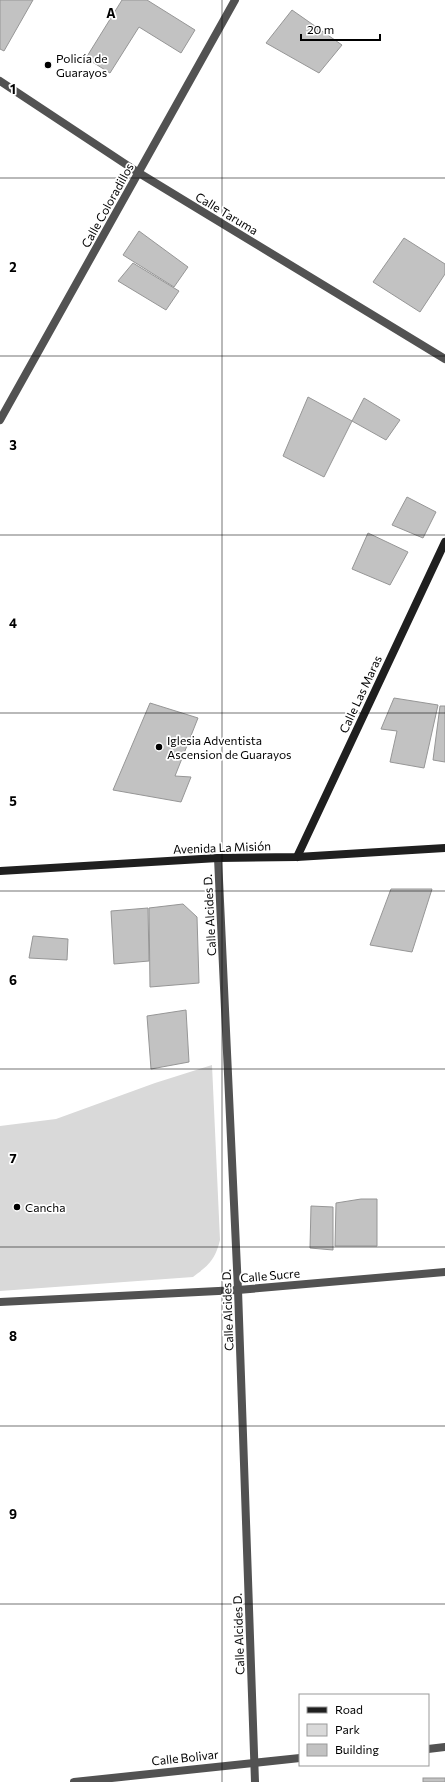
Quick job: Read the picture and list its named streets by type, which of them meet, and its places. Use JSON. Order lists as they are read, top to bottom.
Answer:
{
  "streets": {
    "main road": ["Calle Las Maras", "Avenida La Misión"],
    "street": [
      "Calle Coloradillos",
      "Calle Taruma",
      "Calle Alcides D.",
      "Calle Sucre",
      "Calle Bolivar"
    ]
  },
  "crossings": [
    ["Calle Coloradillos", "Calle Taruma"],
    ["Calle Las Maras", "Avenida La Misión"],
    ["Avenida La Misión", "Calle Alcides D."],
    ["Calle Alcides D.", "Calle Sucre"],
    ["Calle Alcides D.", "Calle Bolivar"]
  ],
  "places": ["Policía de Guarayos", "Iglesia Adventista Ascension de Guarayos", "Cancha"],
  "legend": ["Road", "Park", "Building"],
  "scale_bar": "20 m",
  "grid": {
    "columns": ["A"],
    "rows": [
      "1",
      "2",
      "3",
      "4",
      "5",
      "6",
      "7",
      "8",
      "9"
    ]
  }
}
